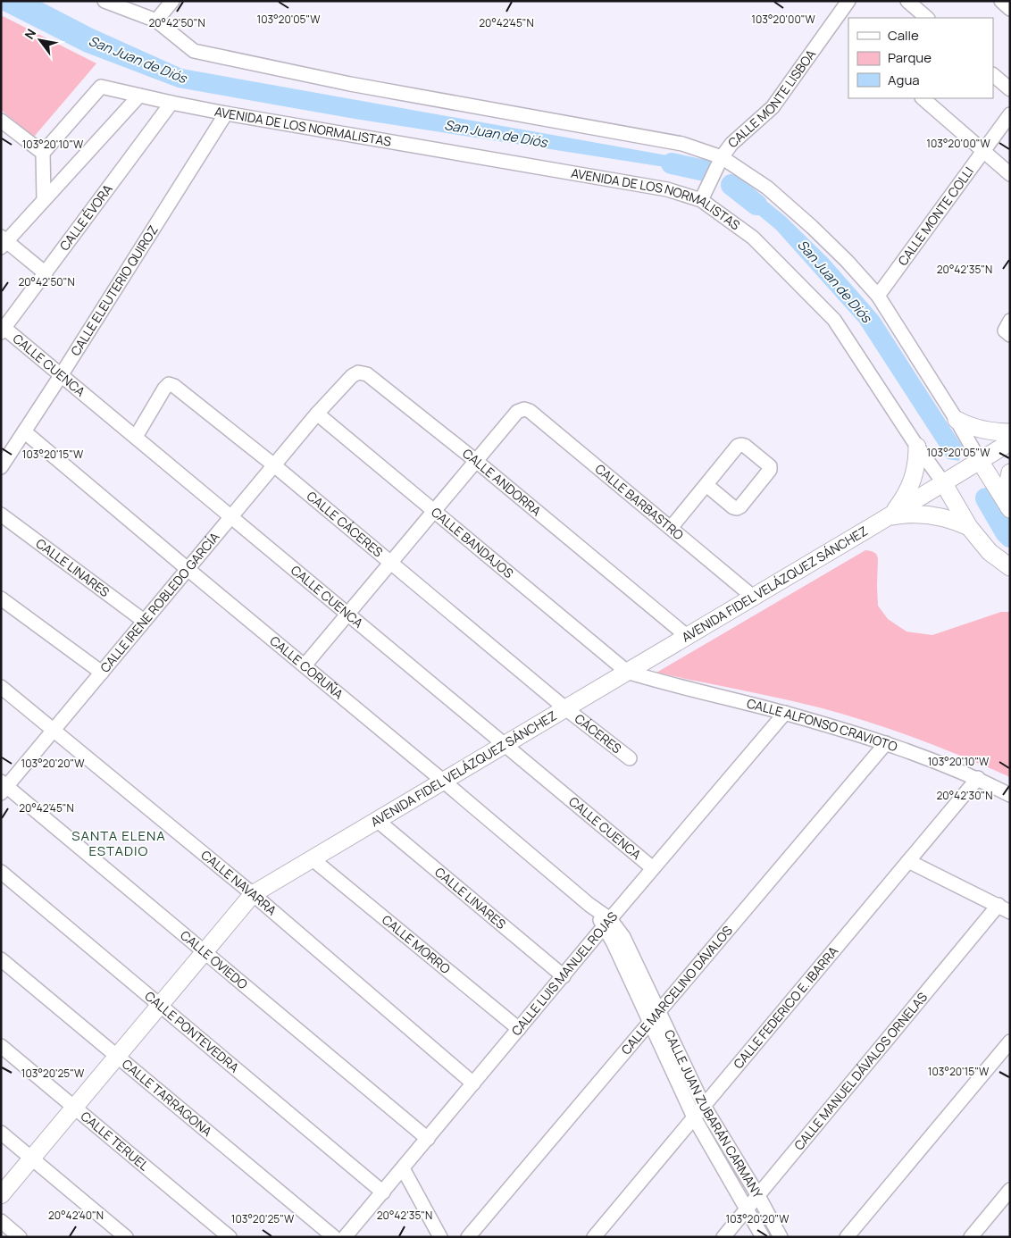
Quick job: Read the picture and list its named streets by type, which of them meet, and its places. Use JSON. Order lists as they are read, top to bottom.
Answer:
{
  "streets": {
    "street": [
      "CALLE MONTE LISBOA",
      "AVENIDA DE LOS NORMALISTAS",
      "CALLE MONTE COLLI",
      "CALLE ÉVORA",
      "CALLE ELEUTERIO QUIROZ",
      "CALLE CUENCA",
      "CALLE ANDORRA",
      "CALLE BARBASTRO",
      "CALLE CÁCERES",
      "CALLE BANDAJOS",
      "CALLE LINARES",
      "AVENIDA FIDEL VELÁZQUEZ SÁNCHEZ",
      "CALLE IRENE ROBLEDO GARCÍA",
      "CALLE CORUÑA",
      "CALLE ALFONSO CRAVIOTO",
      "CÁCERES",
      "CALLE NAVARRA",
      "CALLE MORRO",
      "CALLE OVIEDO",
      "CALLE LUIS MANUEL ROJAS",
      "CALLE MARCELINO DÁVALOS",
      "CALLE FEDERICO E. IBARRA",
      "CALLE PONTEVEDRA",
      "CALLE MANUEL DÁVALOS ORNELAS",
      "CALLE TARRAGONA",
      "CALLE JUAN ZUBARÁN CARMANY",
      "CALLE TERUEL"
    ]
  },
  "crossings": [
    ["CALLE MONTE LISBOA", "AVENIDA DE LOS NORMALISTAS"],
    ["AVENIDA DE LOS NORMALISTAS", "CALLE ÉVORA"],
    ["AVENIDA DE LOS NORMALISTAS", "CALLE ELEUTERIO QUIROZ"],
    ["AVENIDA DE LOS NORMALISTAS", "AVENIDA FIDEL VELÁZQUEZ SÁNCHEZ"],
    ["CALLE ÉVORA", "CALLE CUENCA"],
    ["CALLE ELEUTERIO QUIROZ", "CALLE CUENCA"],
    ["CALLE ELEUTERIO QUIROZ", "CALLE CORUÑA"],
    ["CALLE CUENCA", "CALLE CÁCERES"],
    ["CALLE CUENCA", "AVENIDA FIDEL VELÁZQUEZ SÁNCHEZ"],
    ["CALLE CUENCA", "CALLE IRENE ROBLEDO GARCÍA"],
    ["CALLE CUENCA", "CALLE LUIS MANUEL ROJAS"],
    ["CALLE ANDORRA", "CALLE BARBASTRO"],
    ["CALLE ANDORRA", "CALLE BANDAJOS"],
    ["CALLE ANDORRA", "AVENIDA FIDEL VELÁZQUEZ SÁNCHEZ"],
    ["CALLE ANDORRA", "CALLE IRENE ROBLEDO GARCÍA"],
    ["CALLE BARBASTRO", "AVENIDA FIDEL VELÁZQUEZ SÁNCHEZ"],
    ["CALLE CÁCERES", "AVENIDA FIDEL VELÁZQUEZ SÁNCHEZ"],
    ["CALLE CÁCERES", "CALLE IRENE ROBLEDO GARCÍA"],
    ["CALLE CÁCERES", "CÁCERES"],
    ["CALLE BANDAJOS", "AVENIDA FIDEL VELÁZQUEZ SÁNCHEZ"],
    ["CALLE BANDAJOS", "CALLE IRENE ROBLEDO GARCÍA"],
    ["CALLE BANDAJOS", "CALLE ALFONSO CRAVIOTO"],
    ["CALLE LINARES", "AVENIDA FIDEL VELÁZQUEZ SÁNCHEZ"],
    ["CALLE LINARES", "CALLE IRENE ROBLEDO GARCÍA"],
    ["CALLE LINARES", "CALLE LUIS MANUEL ROJAS"],
    ["AVENIDA FIDEL VELÁZQUEZ SÁNCHEZ", "CALLE CORUÑA"],
    ["AVENIDA FIDEL VELÁZQUEZ SÁNCHEZ", "CALLE ALFONSO CRAVIOTO"],
    ["AVENIDA FIDEL VELÁZQUEZ SÁNCHEZ", "CÁCERES"],
    ["AVENIDA FIDEL VELÁZQUEZ SÁNCHEZ", "CALLE NAVARRA"],
    ["AVENIDA FIDEL VELÁZQUEZ SÁNCHEZ", "CALLE MORRO"],
    ["AVENIDA FIDEL VELÁZQUEZ SÁNCHEZ", "CALLE OVIEDO"],
    ["AVENIDA FIDEL VELÁZQUEZ SÁNCHEZ", "CALLE PONTEVEDRA"],
    ["AVENIDA FIDEL VELÁZQUEZ SÁNCHEZ", "CALLE TARRAGONA"],
    ["AVENIDA FIDEL VELÁZQUEZ SÁNCHEZ", "CALLE TERUEL"],
    ["CALLE IRENE ROBLEDO GARCÍA", "CALLE CORUÑA"],
    ["CALLE IRENE ROBLEDO GARCÍA", "CALLE NAVARRA"],
    ["CALLE IRENE ROBLEDO GARCÍA", "CALLE OVIEDO"],
    ["CALLE CORUÑA", "CALLE LUIS MANUEL ROJAS"],
    ["CALLE CORUÑA", "CALLE JUAN ZUBARÁN CARMANY"],
    ["CALLE ALFONSO CRAVIOTO", "CALLE LUIS MANUEL ROJAS"],
    ["CALLE ALFONSO CRAVIOTO", "CALLE MARCELINO DÁVALOS"],
    ["CALLE ALFONSO CRAVIOTO", "CALLE FEDERICO E. IBARRA"],
    ["CALLE NAVARRA", "CALLE LUIS MANUEL ROJAS"],
    ["CALLE MORRO", "CALLE LUIS MANUEL ROJAS"],
    ["CALLE OVIEDO", "CALLE LUIS MANUEL ROJAS"],
    ["CALLE LUIS MANUEL ROJAS", "CALLE PONTEVEDRA"],
    ["CALLE LUIS MANUEL ROJAS", "CALLE JUAN ZUBARÁN CARMANY"],
    ["CALLE MARCELINO DÁVALOS", "CALLE JUAN ZUBARÁN CARMANY"],
    ["CALLE FEDERICO E. IBARRA", "CALLE JUAN ZUBARÁN CARMANY"],
    ["CALLE MANUEL DÁVALOS ORNELAS", "CALLE JUAN ZUBARÁN CARMANY"]
  ],
  "districts": ["SANTA ELENA ESTADIO"],
  "water": ["San Juan de Diós"],
  "legend": ["Calle", "Parque", "Agua"],
  "north": "top left",
  "coordinates": [
    "103°20'05\"W",
    "103°20'00\"W",
    "20°42'50\"N",
    "20°42'45\"N",
    "103°20'10\"W",
    "20°42'35\"N",
    "103°20'15\"W",
    "103°20'20\"W",
    "20°42'30\"N",
    "103°20'25\"W",
    "20°42'40\"N"
  ]
}
